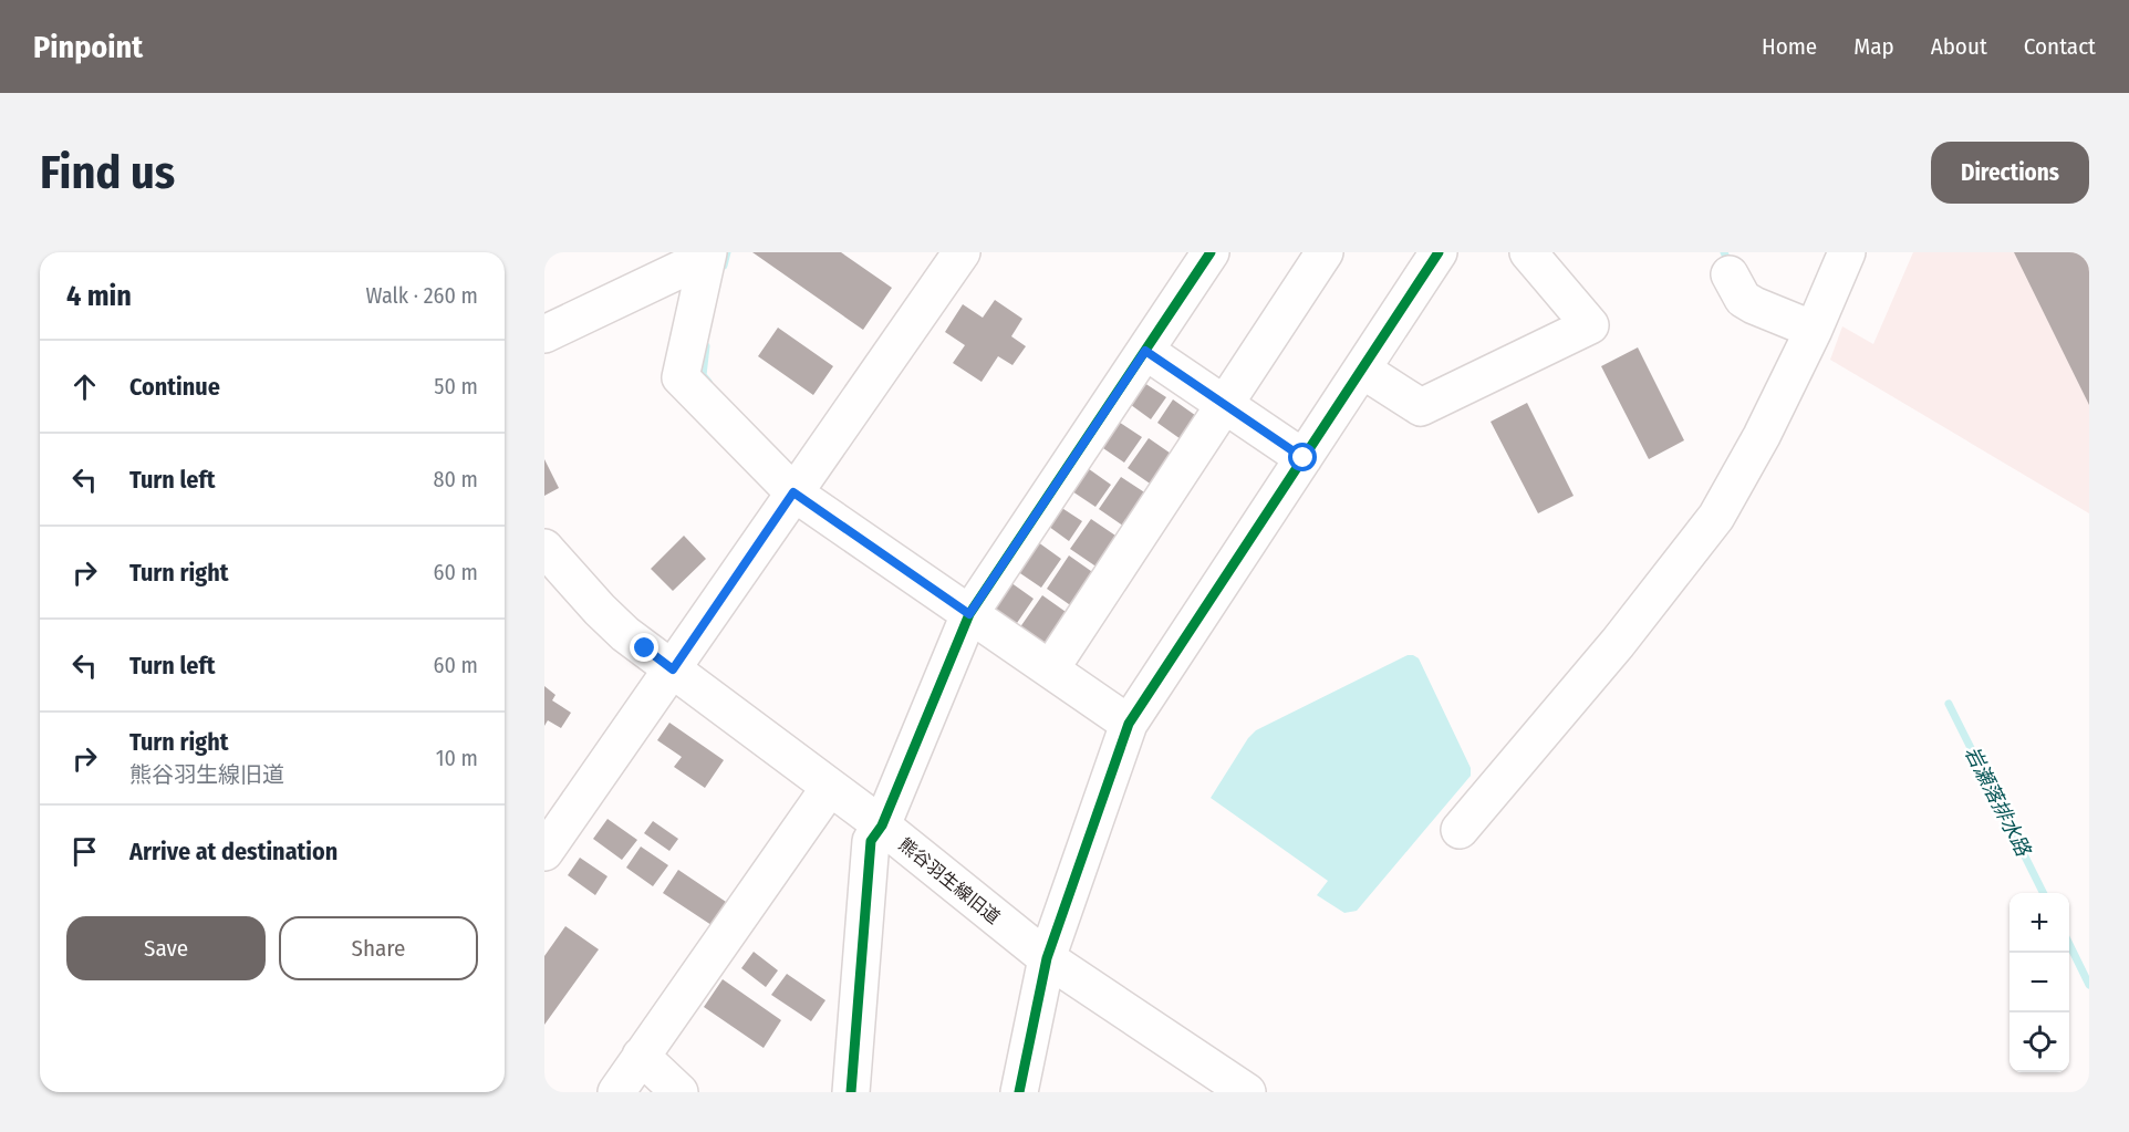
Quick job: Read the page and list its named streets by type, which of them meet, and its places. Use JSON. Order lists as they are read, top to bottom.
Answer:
{
  "streets": {
    "street": ["熊谷羽生線旧道"]
  },
  "water": ["岩瀬落排水路"],
  "page": {
    "header": "Pinpoint",
    "nav": [
      "Home",
      "Map",
      "About",
      "Contact"
    ],
    "buttons": [
      "Directions",
      ["Save", "Share"]
    ],
    "title": "Find us",
    "heading": ["4 min", "Walk · 260 m"],
    "list": [
      ["Continue", "50 m"],
      ["Turn left", "80 m"],
      ["Turn right", "60 m"],
      ["Turn left", "60 m"],
      ["Turn right", "熊谷羽生線旧道", "10 m"],
      "Arrive at destination"
    ],
    "map_buttons": ["+", "−"]
  }
}
